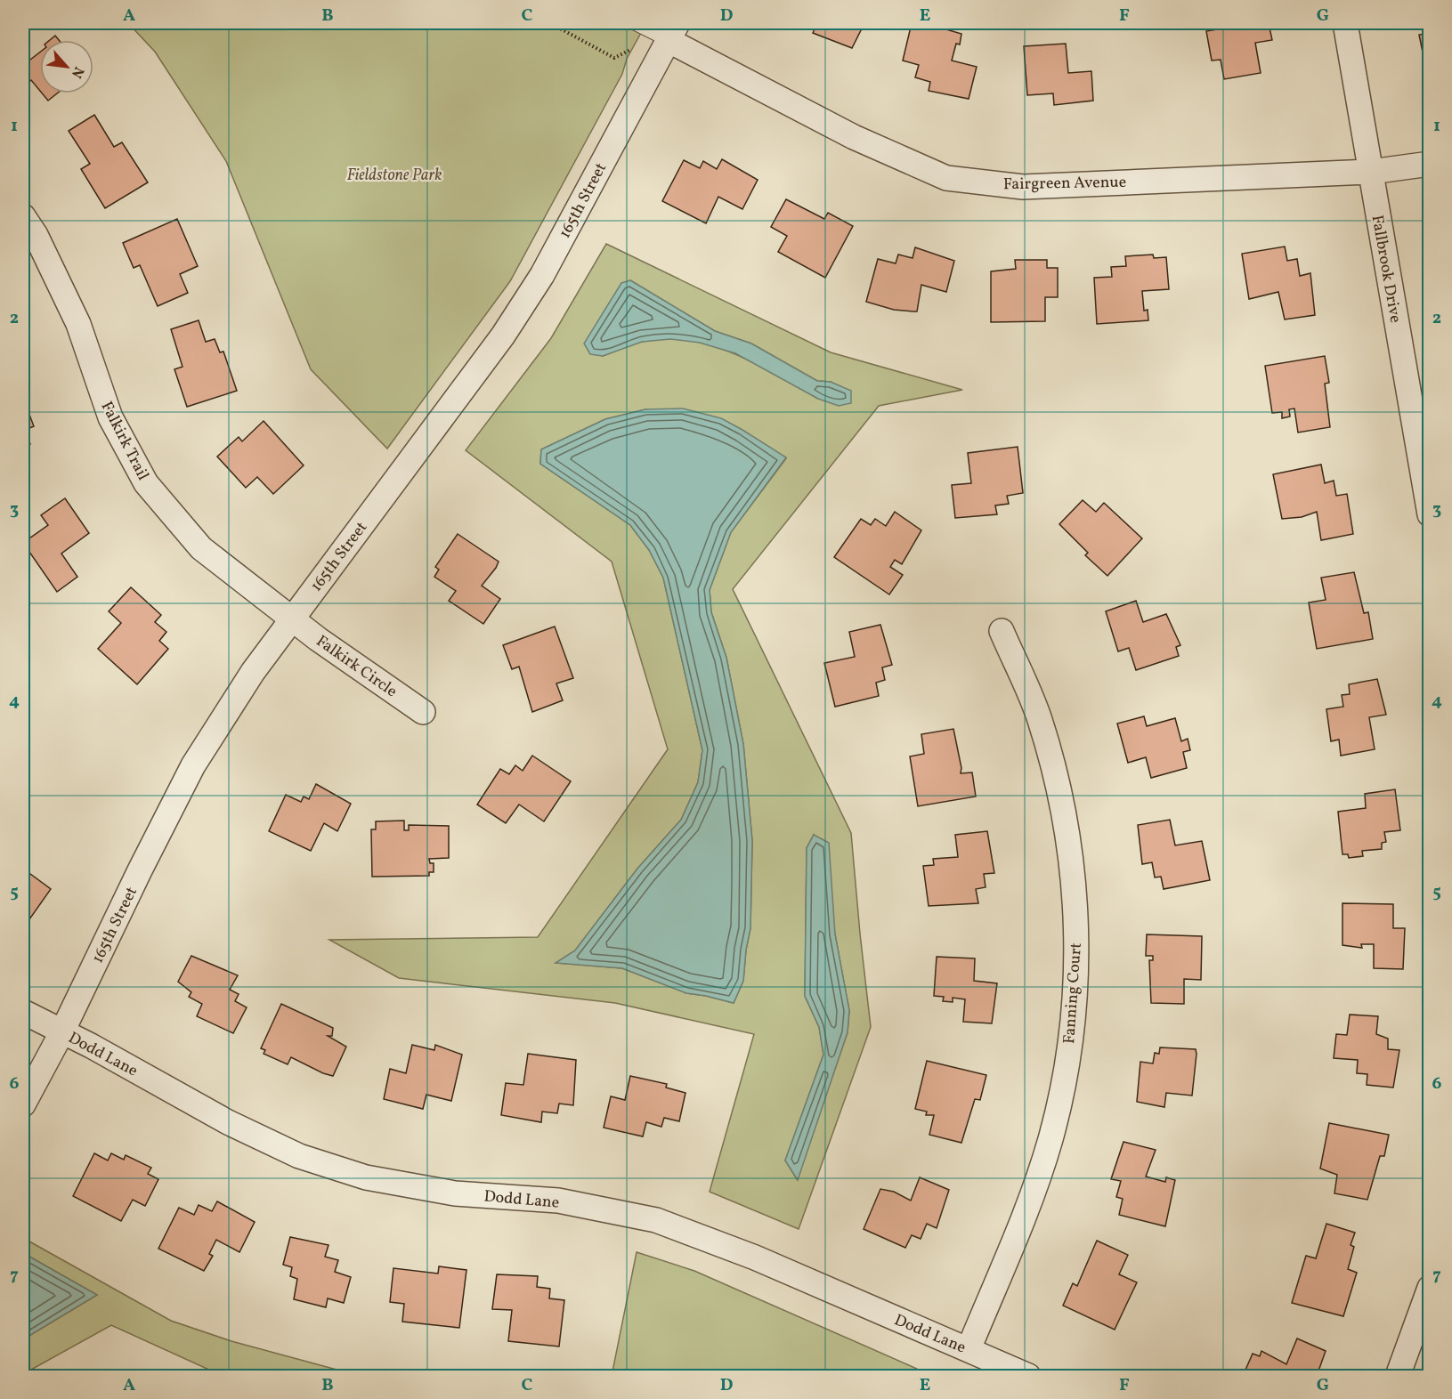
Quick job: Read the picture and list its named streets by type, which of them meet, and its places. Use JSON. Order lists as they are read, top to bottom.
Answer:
{
  "streets": {
    "street": [
      "Fairgreen Avenue",
      "165th Street",
      "Fallbrook Drive",
      "Falkirk Trail",
      "Falkirk Circle",
      "Fanning Court",
      "Dodd Lane"
    ]
  },
  "crossings": [
    ["Fairgreen Avenue", "165th Street"],
    ["Fairgreen Avenue", "Fallbrook Drive"],
    ["165th Street", "Falkirk Trail"],
    ["165th Street", "Falkirk Circle"],
    ["165th Street", "Dodd Lane"],
    ["Falkirk Trail", "Falkirk Circle"],
    ["Fanning Court", "Dodd Lane"]
  ],
  "parks": ["Fieldstone Park"],
  "north": "bottom right",
  "grid": {
    "columns": [
      "A",
      "B",
      "C",
      "D",
      "E",
      "F",
      "G"
    ],
    "rows": [
      "1",
      "2",
      "3",
      "4",
      "5",
      "6",
      "7"
    ]
  }
}
